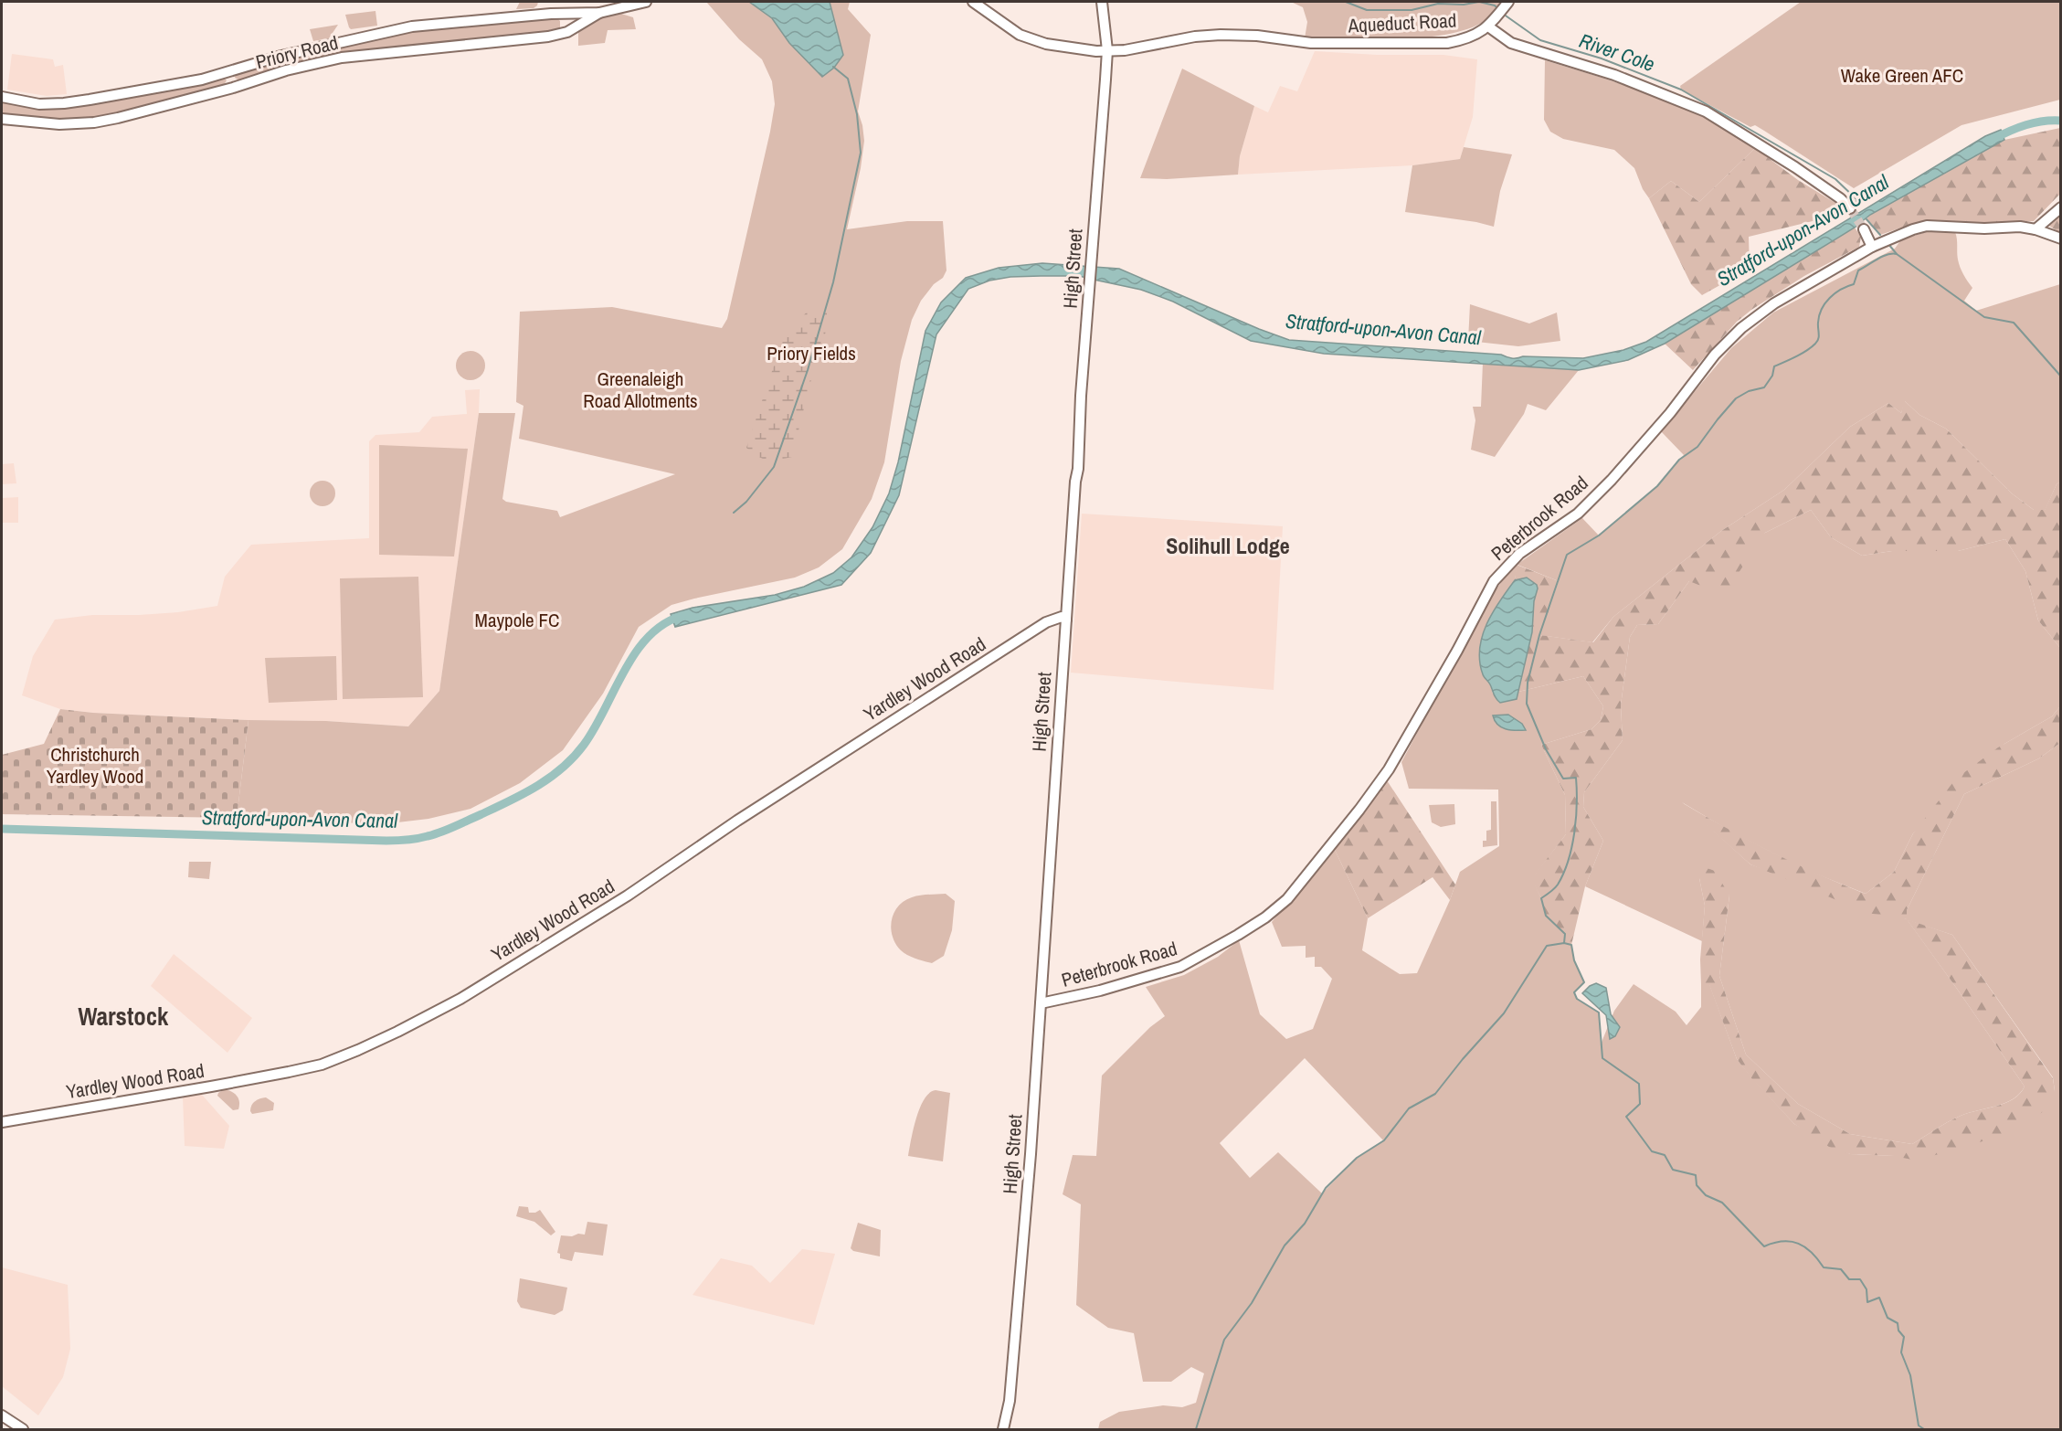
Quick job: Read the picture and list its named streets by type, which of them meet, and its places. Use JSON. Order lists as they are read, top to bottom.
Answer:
{
  "streets": {
    "street": [
      "Aqueduct Road",
      "Priory Road",
      "High Street",
      "Peterbrook Road",
      "Yardley Wood Road"
    ]
  },
  "crossings": [
    ["Aqueduct Road", "High Street"],
    ["High Street", "Peterbrook Road"],
    ["High Street", "Yardley Wood Road"]
  ],
  "districts": ["Solihull Lodge", "Warstock"],
  "water": ["River Cole", "Stratford-upon-Avon Canal"],
  "parks": [
    "Wake Green AFC",
    "Priory Fields",
    "Greenaleigh Road Allotments",
    "Maypole FC",
    "Christchurch Yardley Wood"
  ]
}
